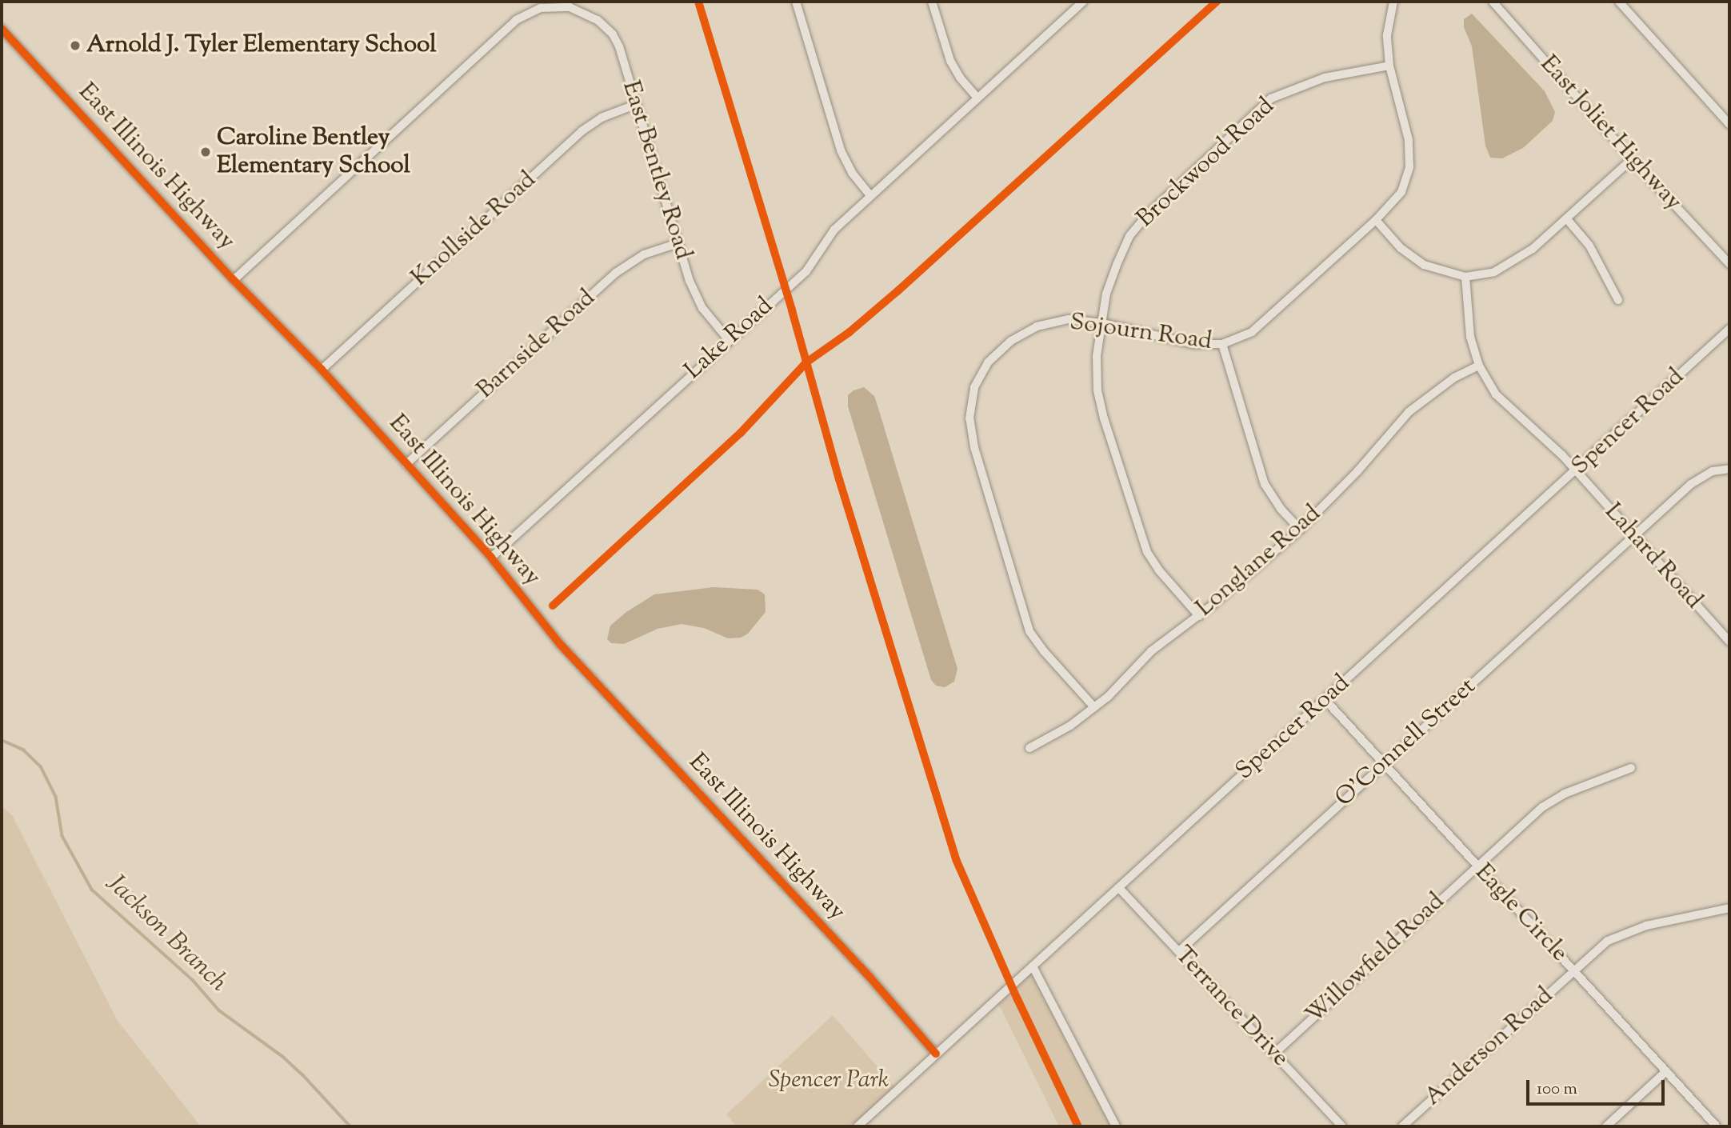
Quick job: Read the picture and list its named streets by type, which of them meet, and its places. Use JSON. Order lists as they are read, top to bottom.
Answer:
{
  "streets": {
    "street": [
      "East Joliet Highway",
      "Brockwood Road",
      "East Illinois Highway",
      "East Bentley Road",
      "Knollside Road",
      "Sojourn Road",
      "Lake Road",
      "Barnside Road",
      "Spencer Road",
      "Lahard Road",
      "Longlane Road",
      "O'Connell Street",
      "Eagle Circle",
      "Willowfield Road",
      "Terrance Drive",
      "Anderson Road"
    ]
  },
  "crossings": [
    ["Brockwood Road", "Sojourn Road"],
    ["Brockwood Road", "Longlane Road"],
    ["East Illinois Highway", "East Bentley Road"],
    ["East Illinois Highway", "Knollside Road"],
    ["East Illinois Highway", "Lake Road"],
    ["East Illinois Highway", "Barnside Road"],
    ["East Illinois Highway", "Spencer Road"],
    ["East Bentley Road", "Knollside Road"],
    ["East Bentley Road", "Lake Road"],
    ["East Bentley Road", "Barnside Road"],
    ["Sojourn Road", "Longlane Road"],
    ["Spencer Road", "Lahard Road"],
    ["Spencer Road", "Eagle Circle"],
    ["Spencer Road", "Terrance Drive"],
    ["Lahard Road", "Longlane Road"],
    ["Lahard Road", "O'Connell Street"],
    ["O'Connell Street", "Eagle Circle"],
    ["O'Connell Street", "Terrance Drive"],
    ["Eagle Circle", "Willowfield Road"],
    ["Eagle Circle", "Anderson Road"],
    ["Willowfield Road", "Terrance Drive"]
  ],
  "water": ["Jackson Branch"],
  "parks": ["Spencer Park"],
  "places": ["Arnold J. Tyler Elementary School", "Caroline Bentley Elementary School"],
  "scale_bar": "100 m"
}
